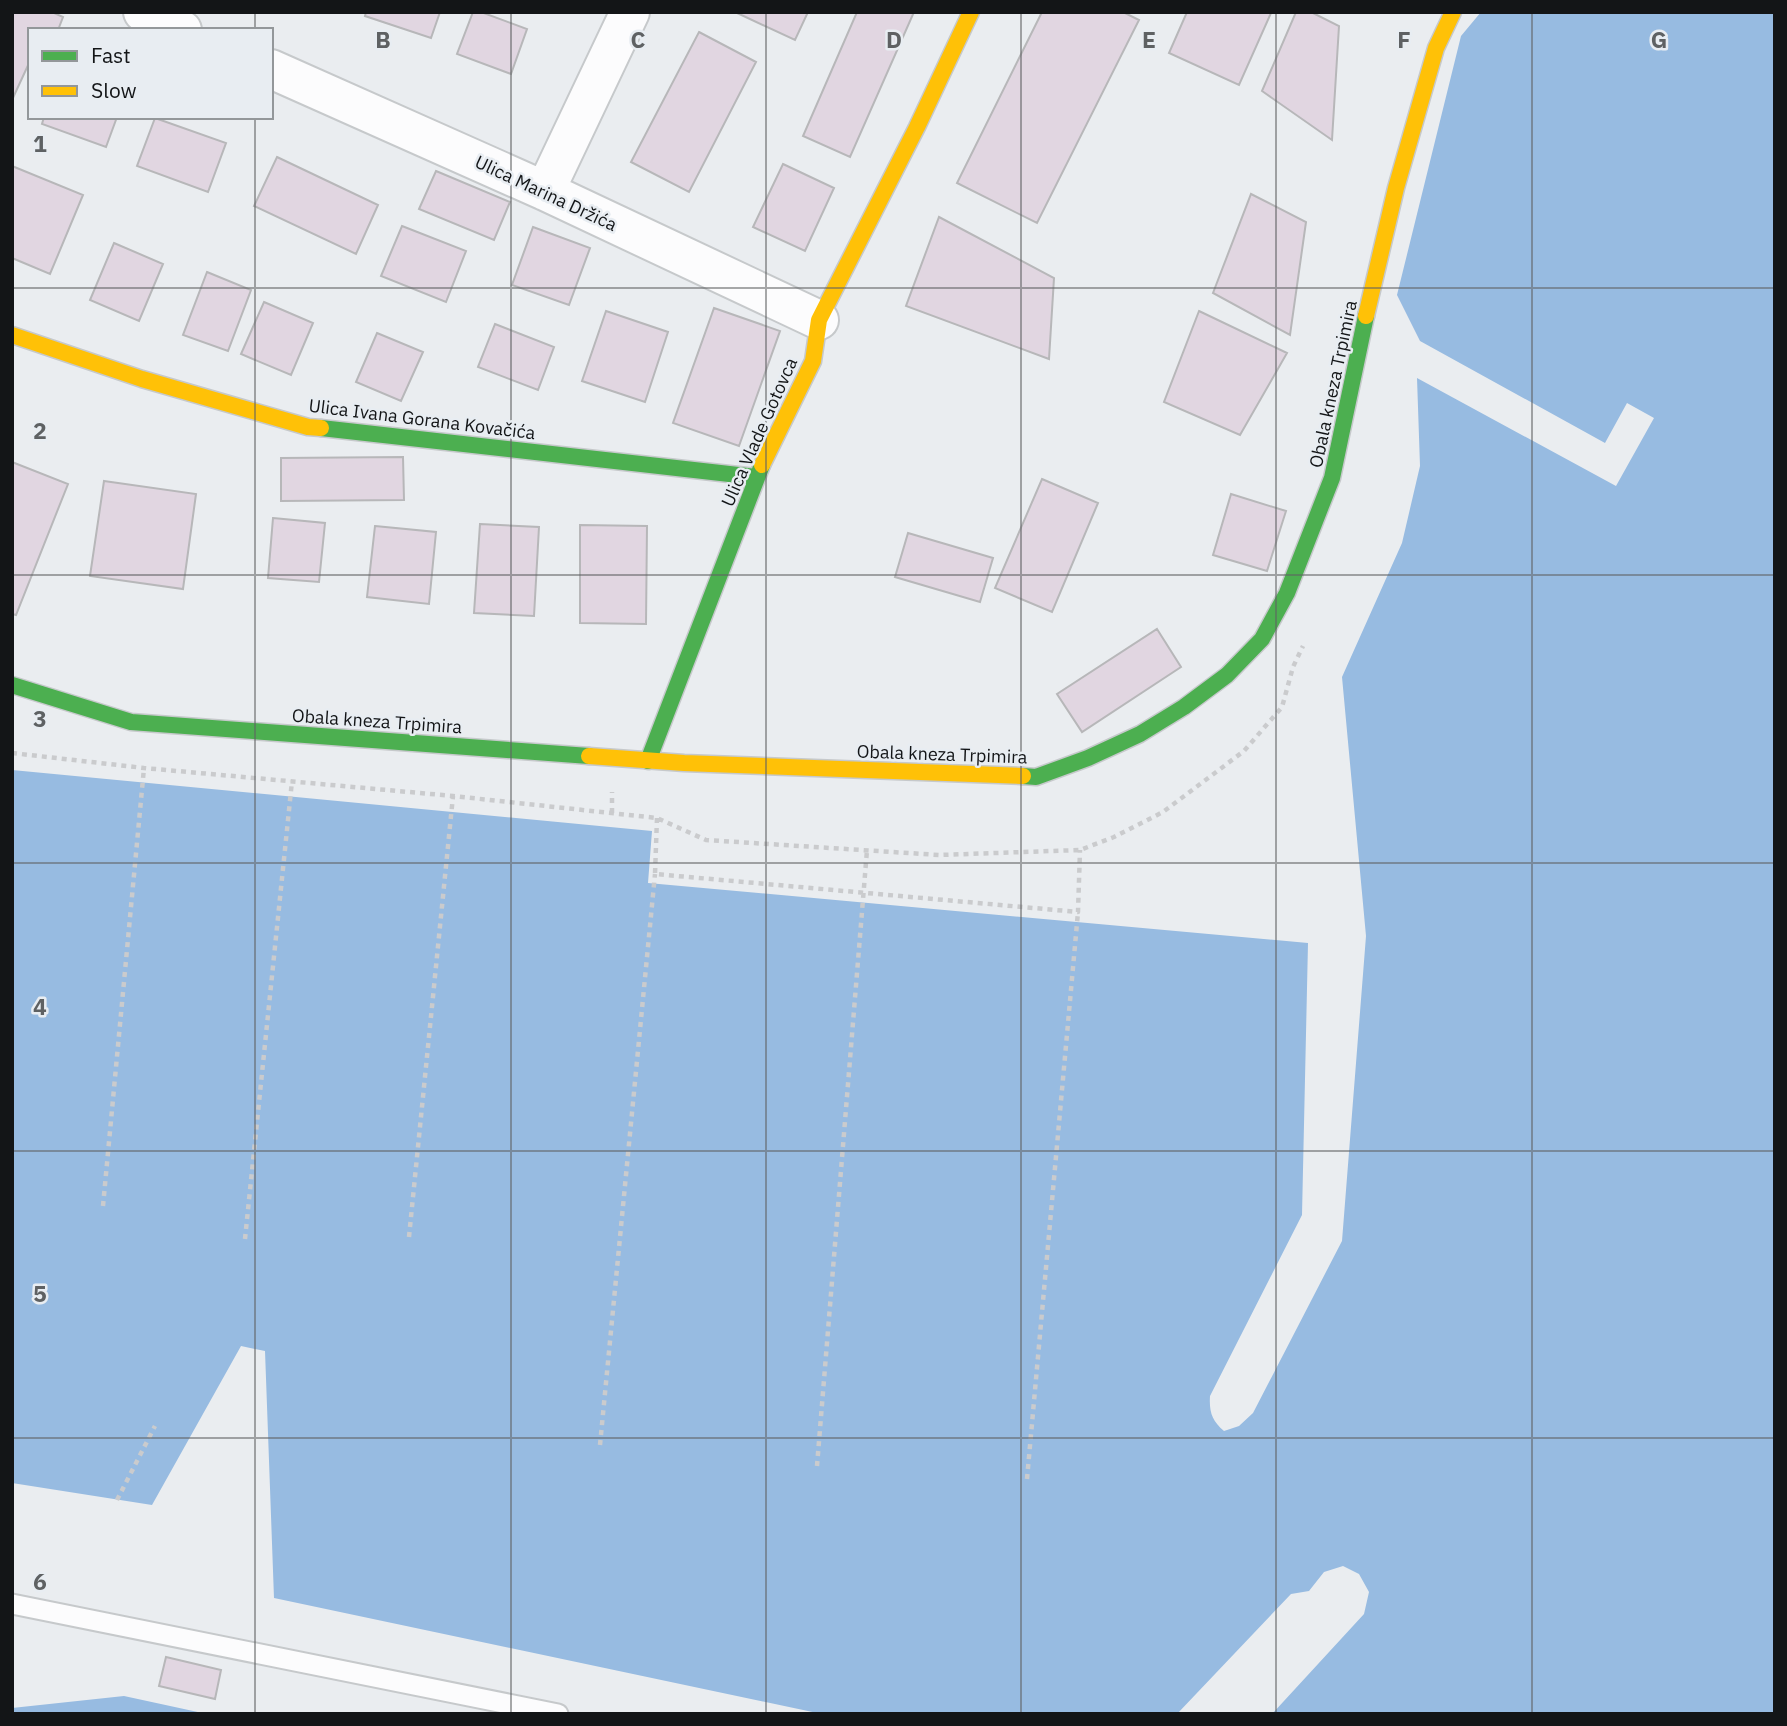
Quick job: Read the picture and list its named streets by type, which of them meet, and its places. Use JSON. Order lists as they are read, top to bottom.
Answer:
{
  "streets": {
    "street": [
      "Ulica Marina Držića",
      "Obala kneza Trpimira",
      "Ulica Ivana Gorana Kovačića",
      "Ulica Vlade Gotovca"
    ]
  },
  "crossings": [
    ["Ulica Marina Držića", "Ulica Vlade Gotovca"],
    ["Obala kneza Trpimira", "Ulica Vlade Gotovca"],
    ["Ulica Ivana Gorana Kovačića", "Ulica Vlade Gotovca"]
  ],
  "legend": ["Fast", "Slow"],
  "grid": {
    "columns": [
      "B",
      "C",
      "D",
      "E",
      "F",
      "G"
    ],
    "rows": [
      "1",
      "2",
      "3",
      "4",
      "5",
      "6"
    ]
  }
}
